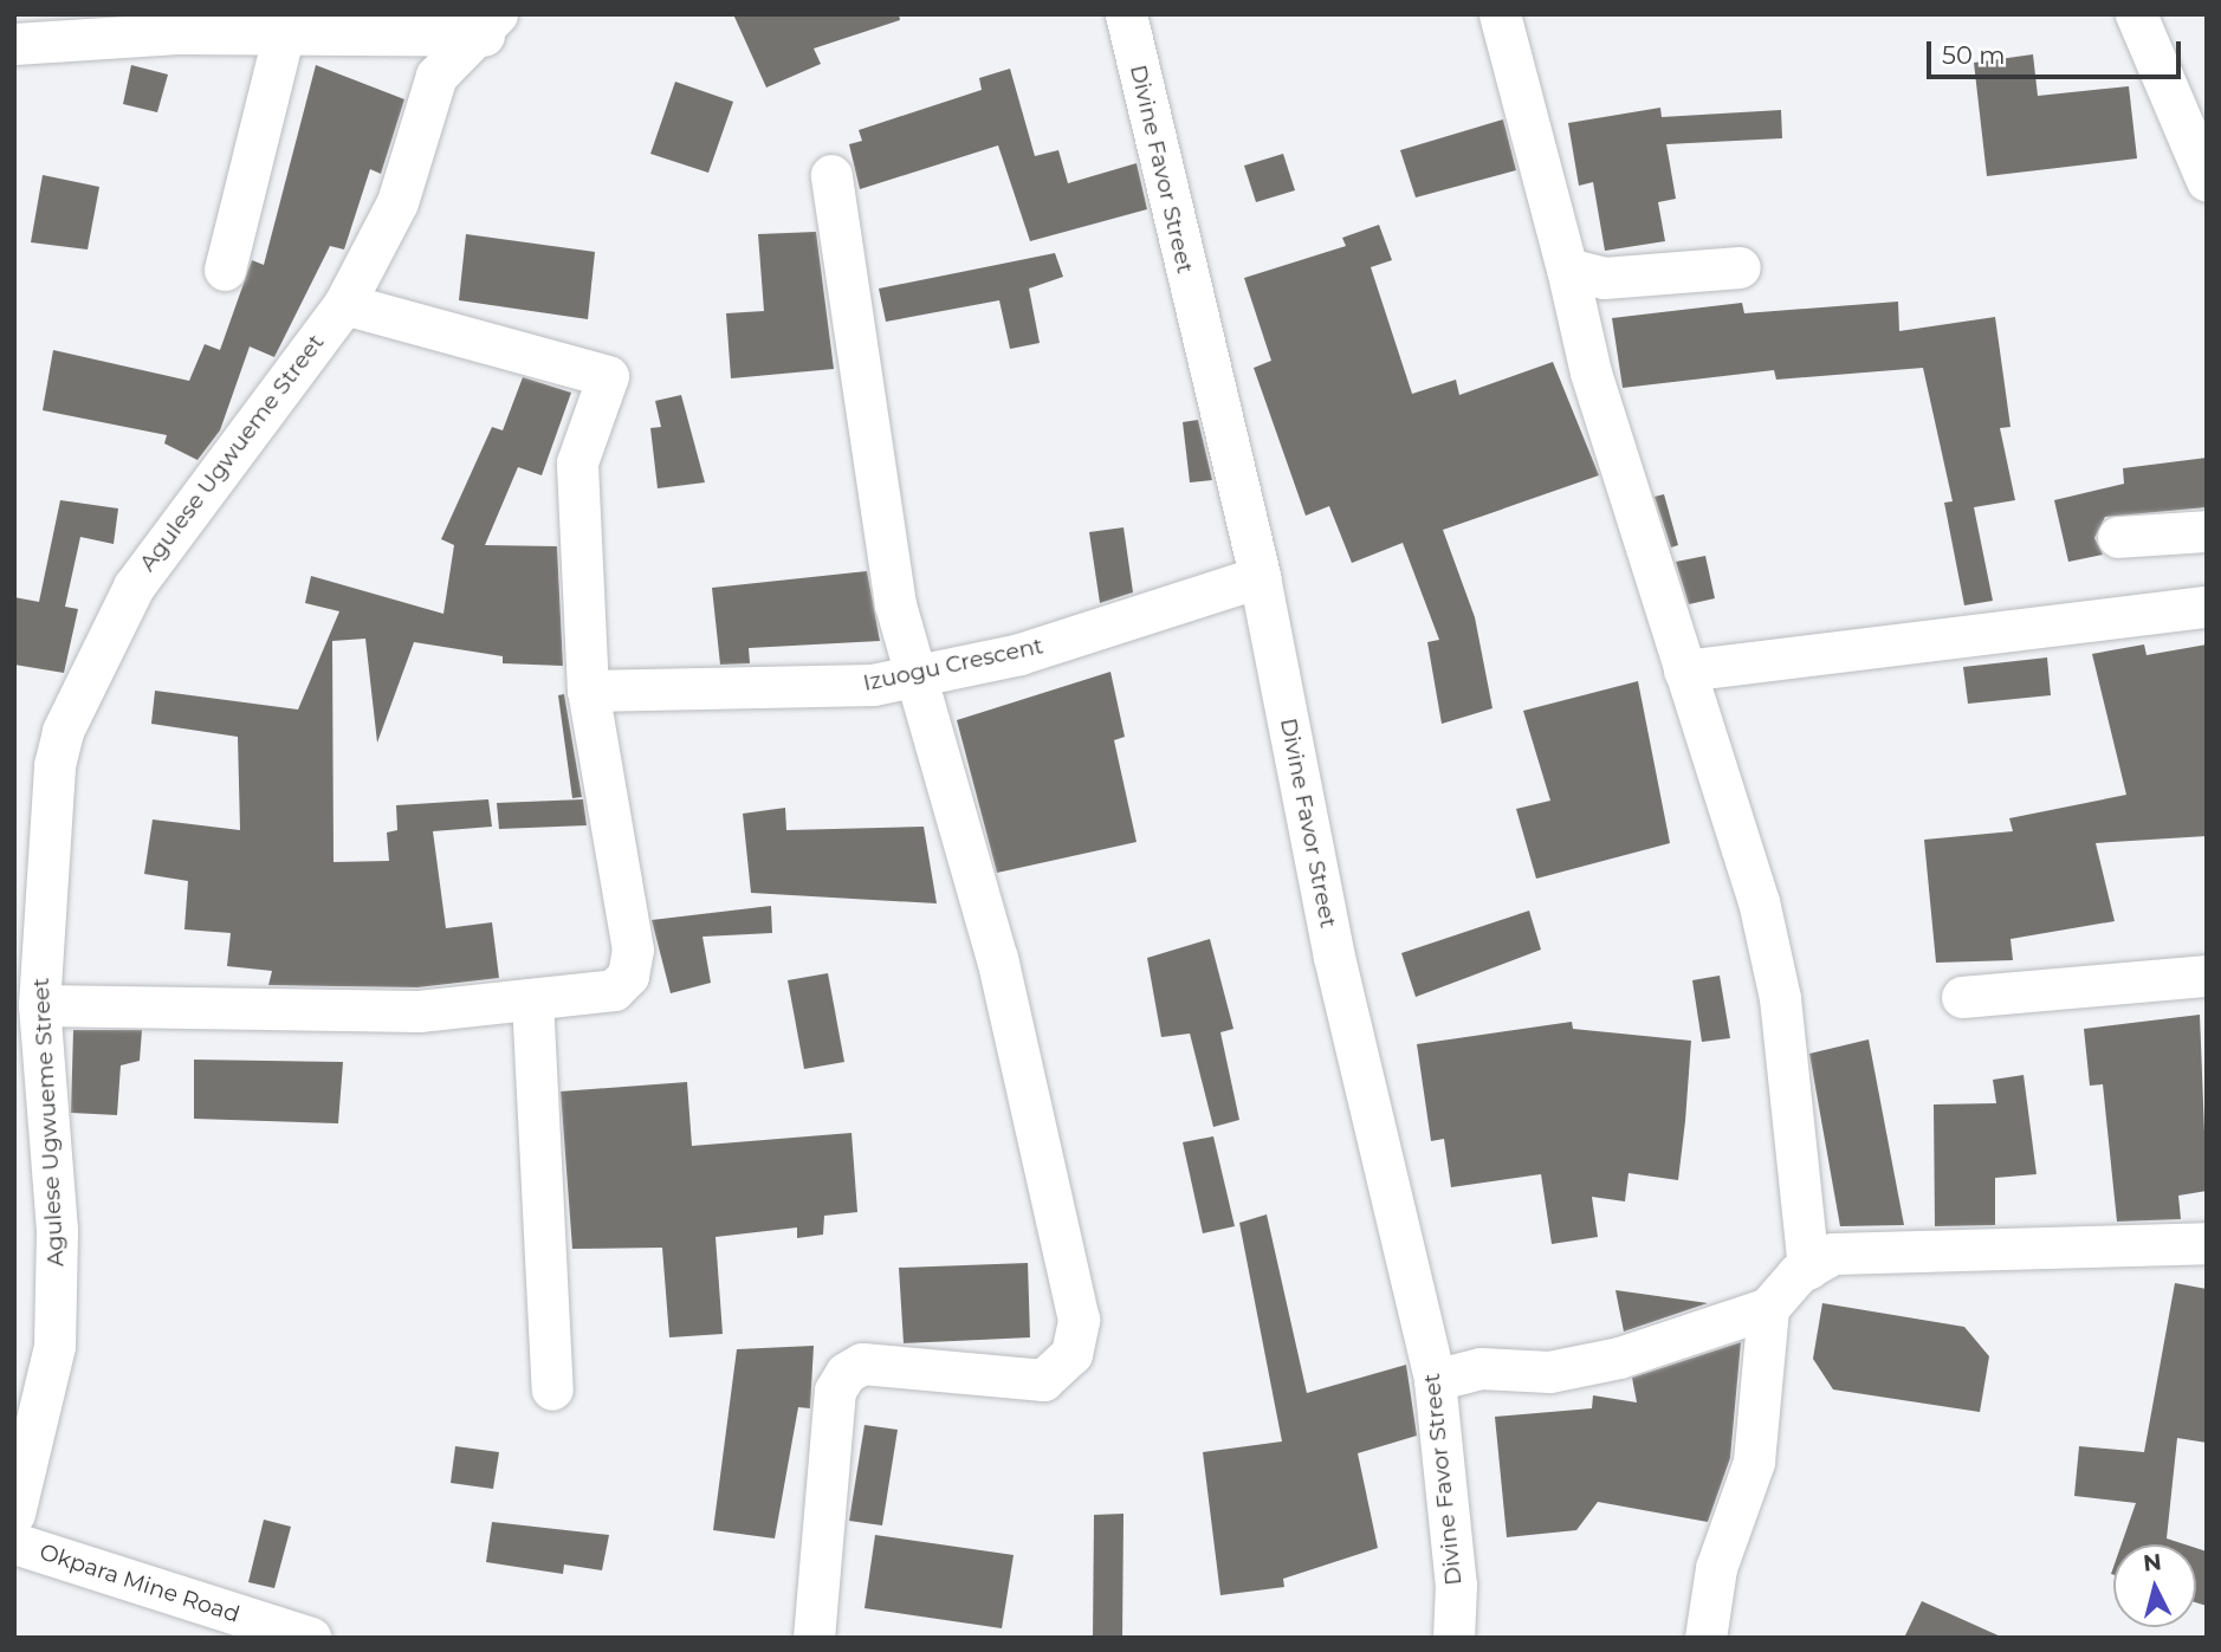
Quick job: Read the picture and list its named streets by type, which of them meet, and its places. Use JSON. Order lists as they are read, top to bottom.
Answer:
{
  "streets": {
    "street": [
      "Divine Favor Street",
      "Agulese Ugwueme Street",
      "Izuogu Crescent",
      "Okpara Mine Road"
    ]
  },
  "crossings": [
    ["Divine Favor Street", "Izuogu Crescent"]
  ],
  "scale_bar": "50 m",
  "north": "top"
}
